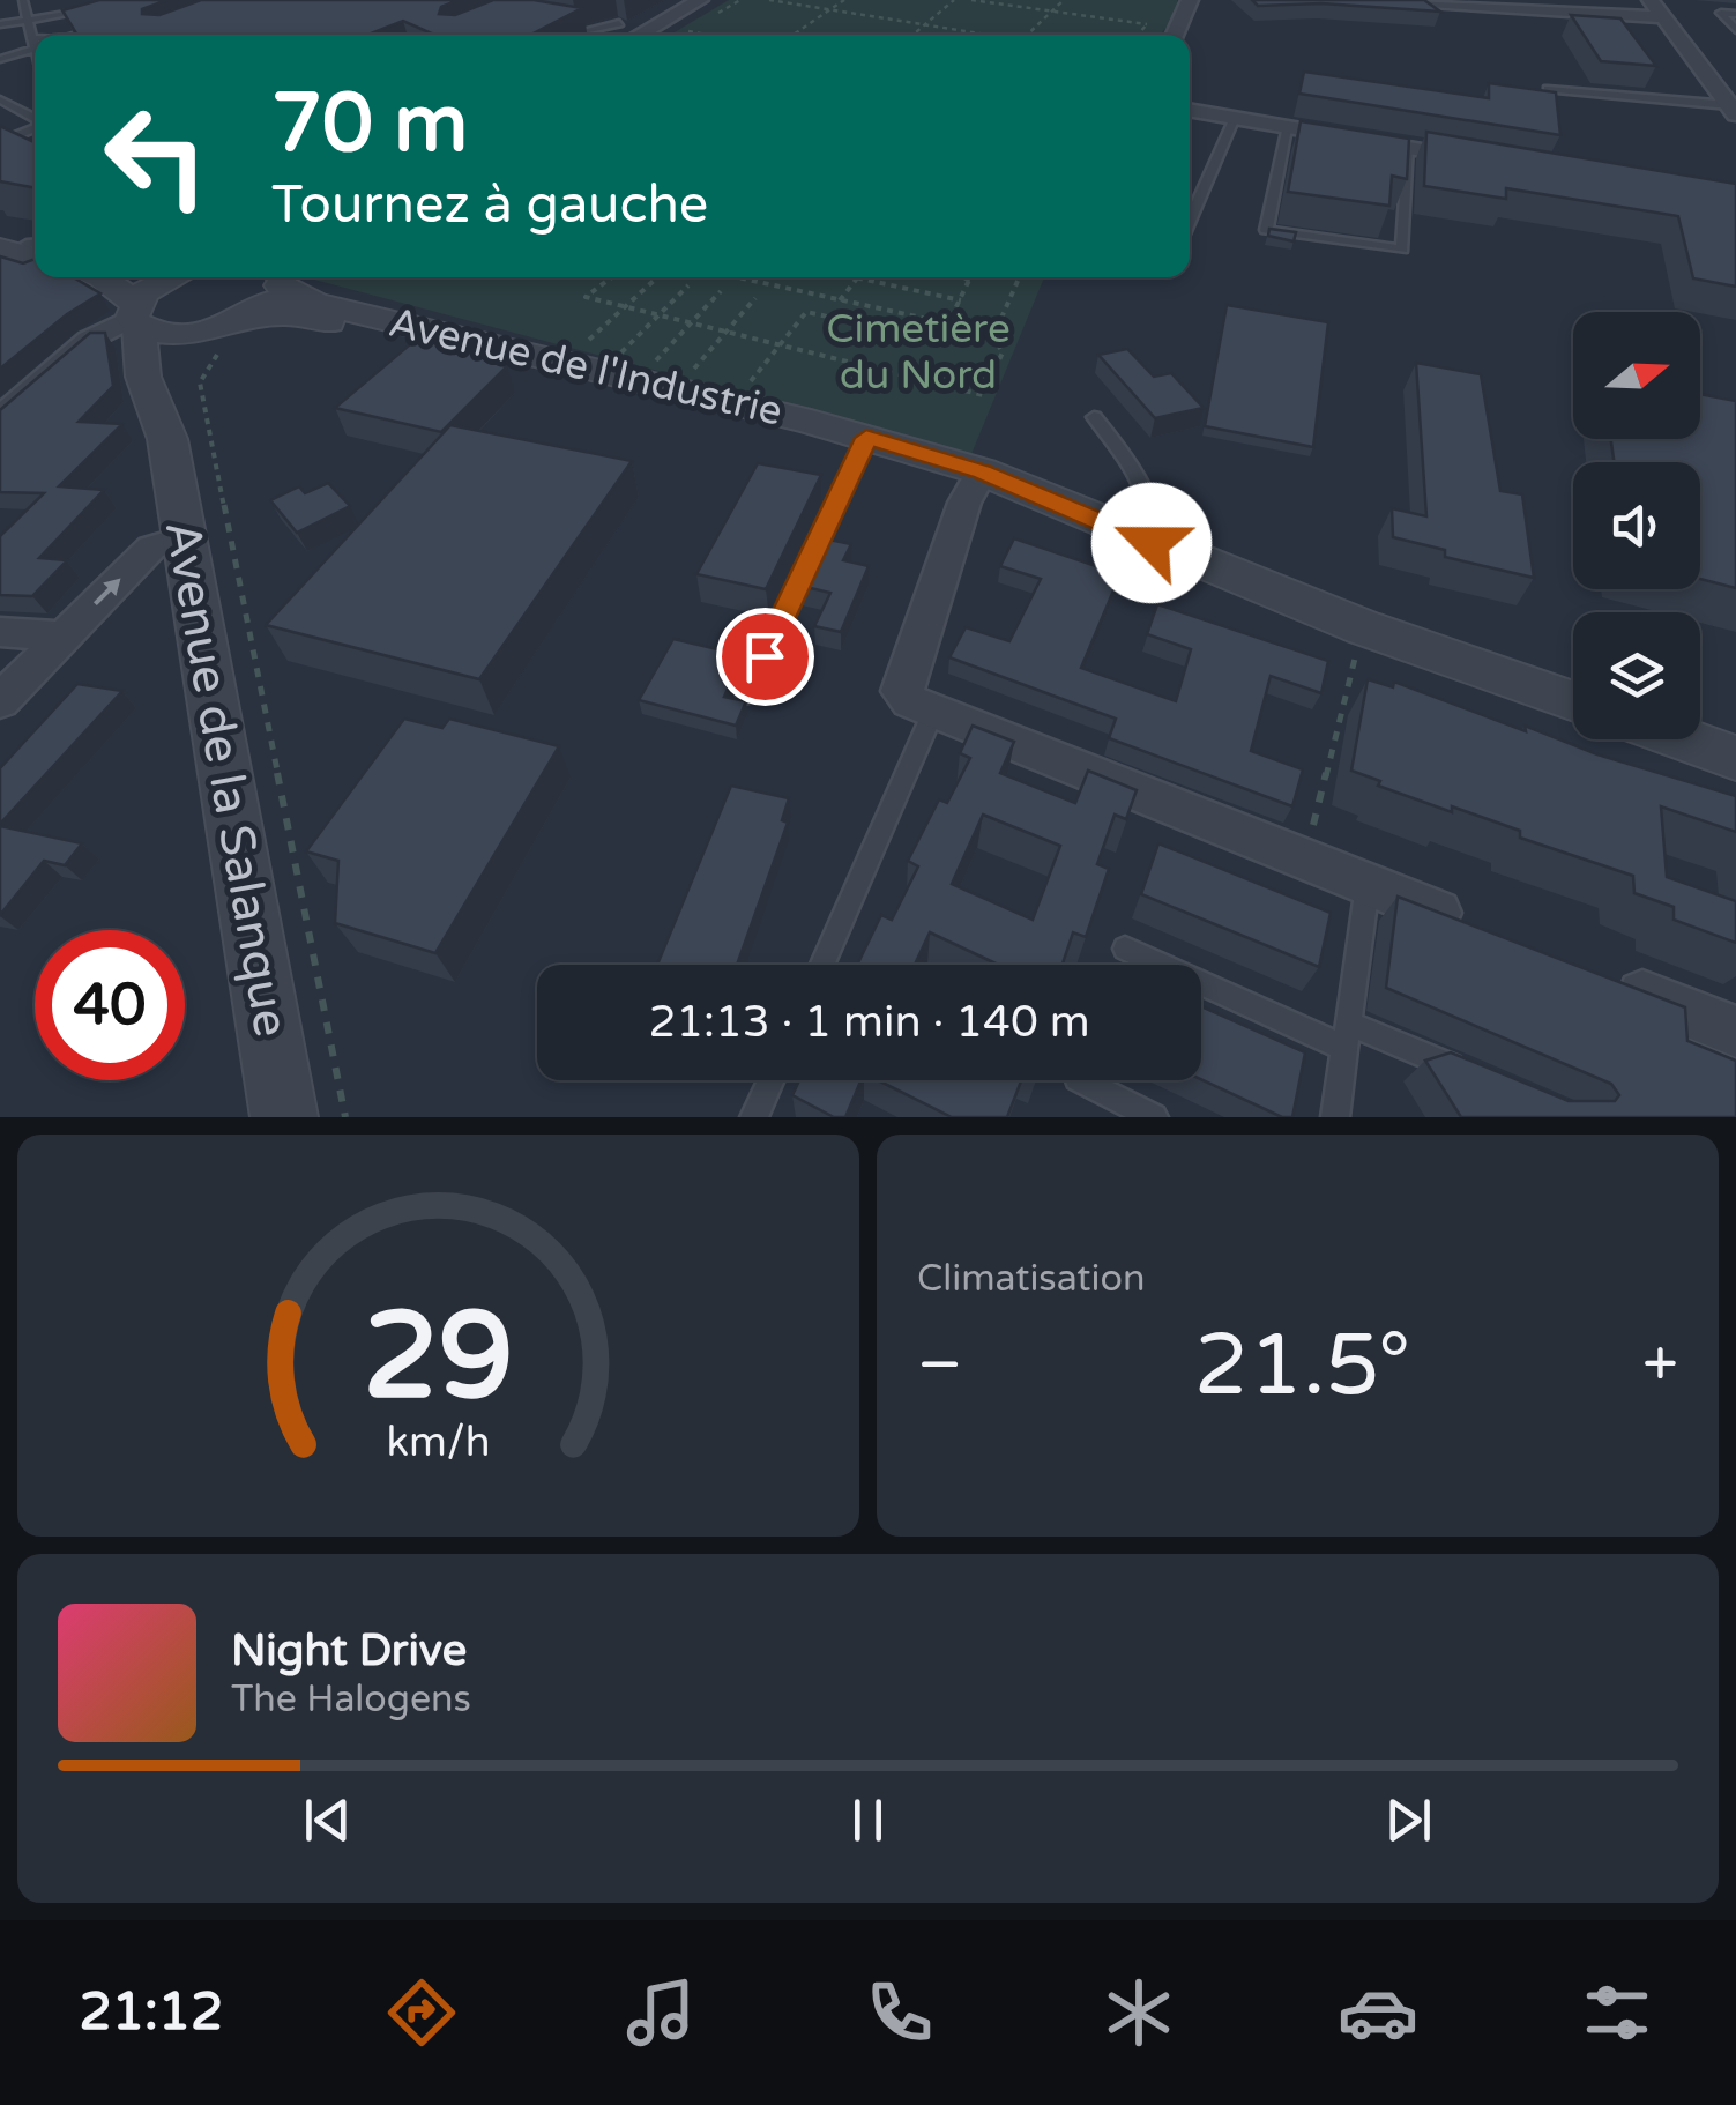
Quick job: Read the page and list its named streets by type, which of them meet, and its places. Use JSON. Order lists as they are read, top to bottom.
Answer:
{
  "streets": {
    "street": ["Avenue de l'Industrie", "Avenue de la Salanque"]
  },
  "crossings": [
    ["Avenue de l'Industrie", "Avenue de la Salanque"]
  ],
  "parks": ["Cimetière du Nord"],
  "north": "right",
  "page": {
    "turn": ["70 m", "Tournez à gauche"],
    "limit": "40",
    "trip": "21:13 · 1 min · 140 m",
    "tile": "Climatisation",
    "heat": ["−", "21.5°", "+"],
    "song": ["Night Drive", "The Halogens"],
    "tabs": "21:12",
    "gauge": ["29", "km/h"]
  }
}
